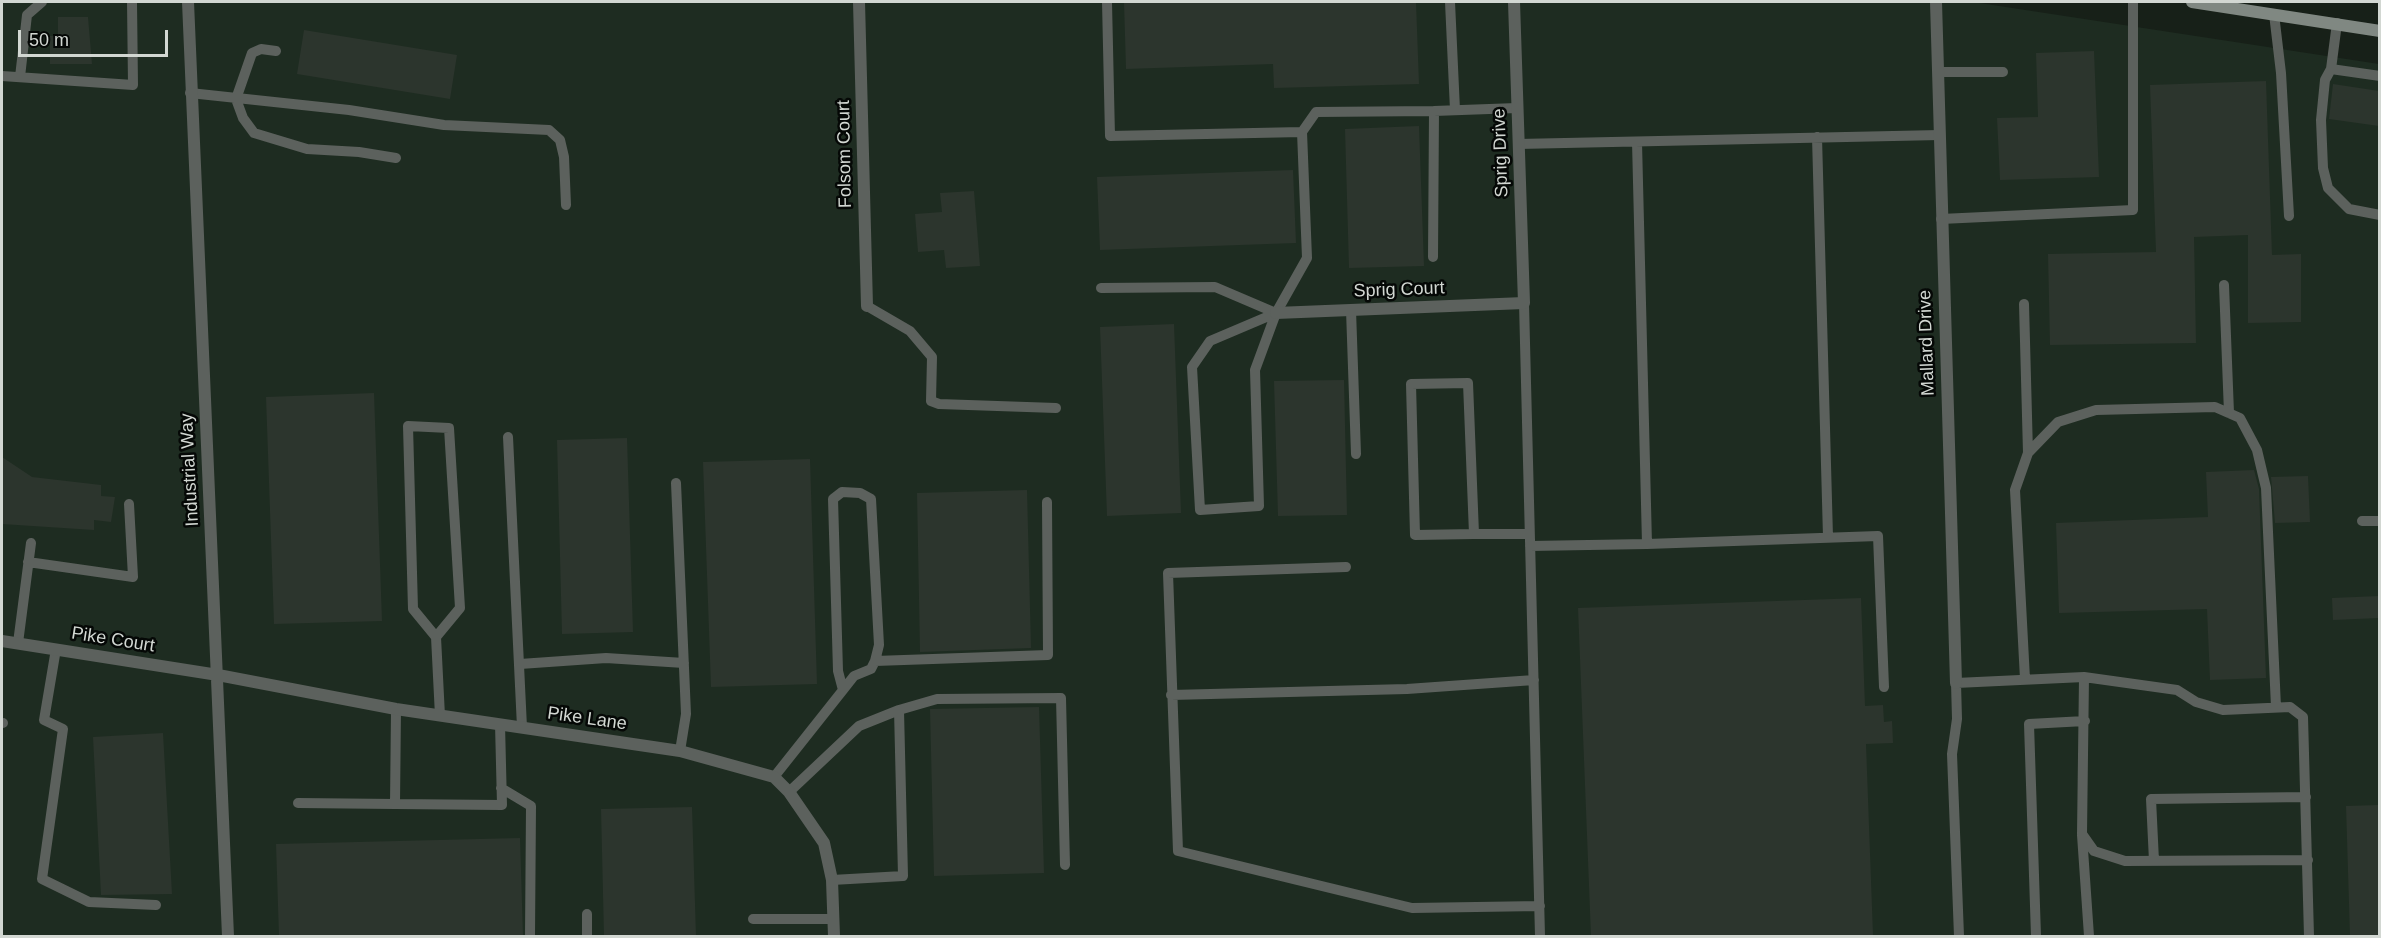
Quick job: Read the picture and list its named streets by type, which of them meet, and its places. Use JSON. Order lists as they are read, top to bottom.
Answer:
{
  "streets": {
    "street": [
      "Sprig Drive",
      "Folsom Court",
      "Sprig Court",
      "Mallard Drive",
      "Industrial Way",
      "Pike Court",
      "Pike Lane"
    ]
  },
  "crossings": [
    ["Sprig Drive", "Sprig Court"],
    ["Industrial Way", "Pike Court"],
    ["Industrial Way", "Pike Lane"],
    ["Pike Court", "Pike Lane"]
  ],
  "scale_bar": "50 m"
}
